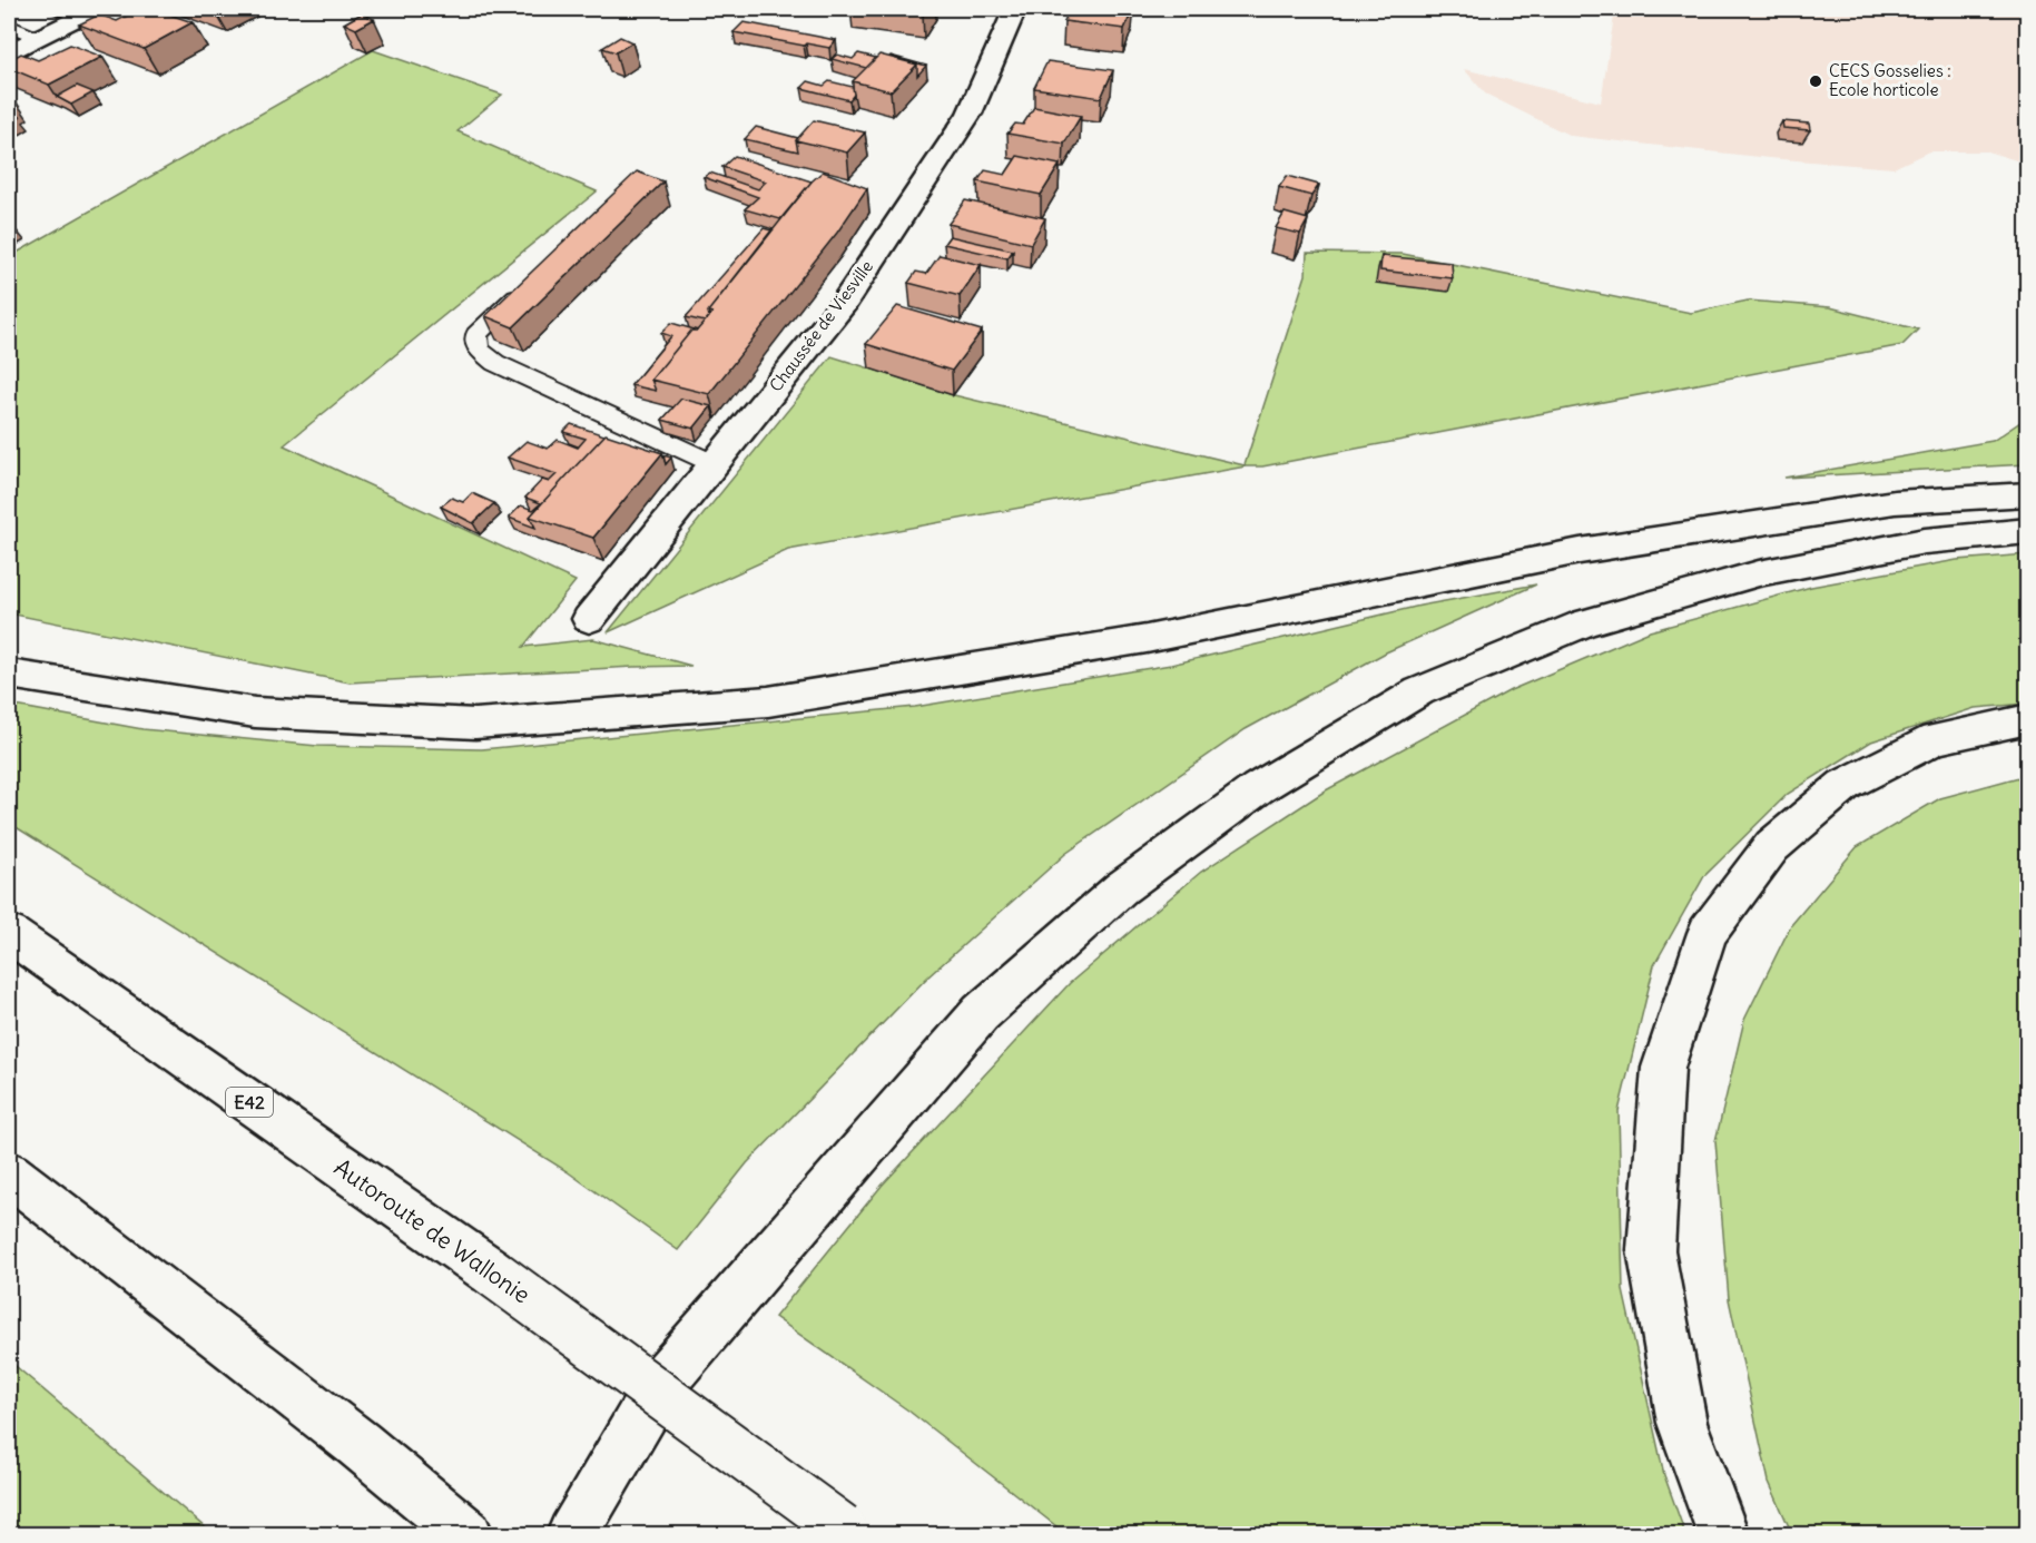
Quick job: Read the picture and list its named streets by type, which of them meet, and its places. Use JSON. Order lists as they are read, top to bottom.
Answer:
{
  "streets": {
    "main road": ["Chaussée de Viesville", "E42", "Autoroute de Wallonie"]
  },
  "places": ["CECS Gosselies : Ecole horticole"]
}
